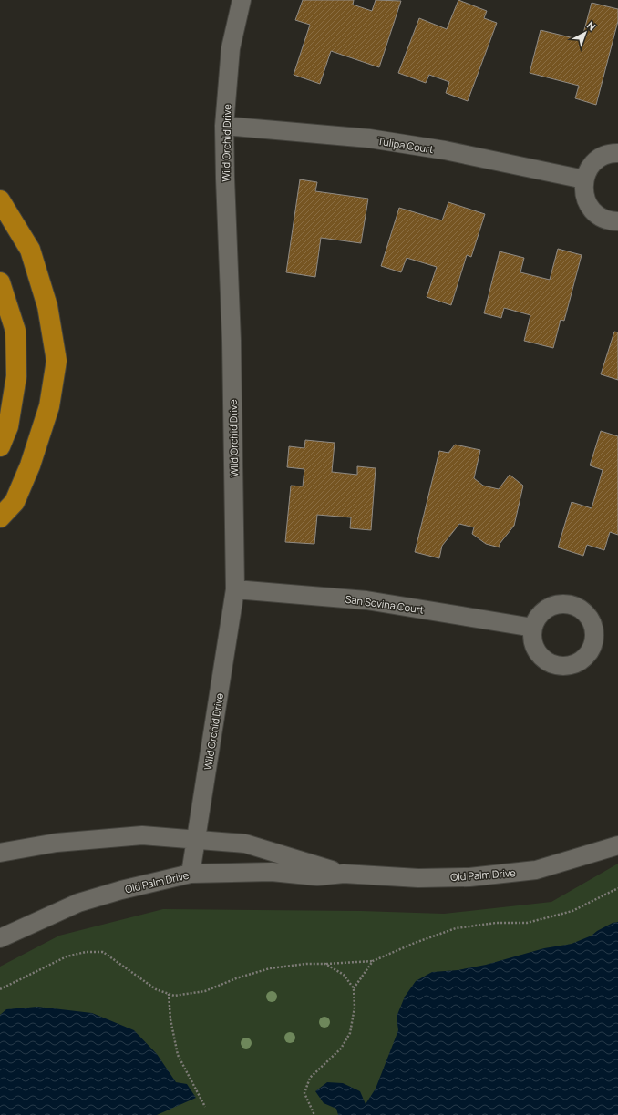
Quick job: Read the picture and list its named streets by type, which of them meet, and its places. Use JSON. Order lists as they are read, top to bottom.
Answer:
{
  "streets": {
    "street": [
      "Wild Orchid Drive",
      "Tulipa Court",
      "San Sovina Court",
      "Old Palm Drive"
    ]
  },
  "crossings": [
    ["Wild Orchid Drive", "Tulipa Court"],
    ["Wild Orchid Drive", "San Sovina Court"],
    ["Wild Orchid Drive", "Old Palm Drive"]
  ],
  "north": "top right"
}
